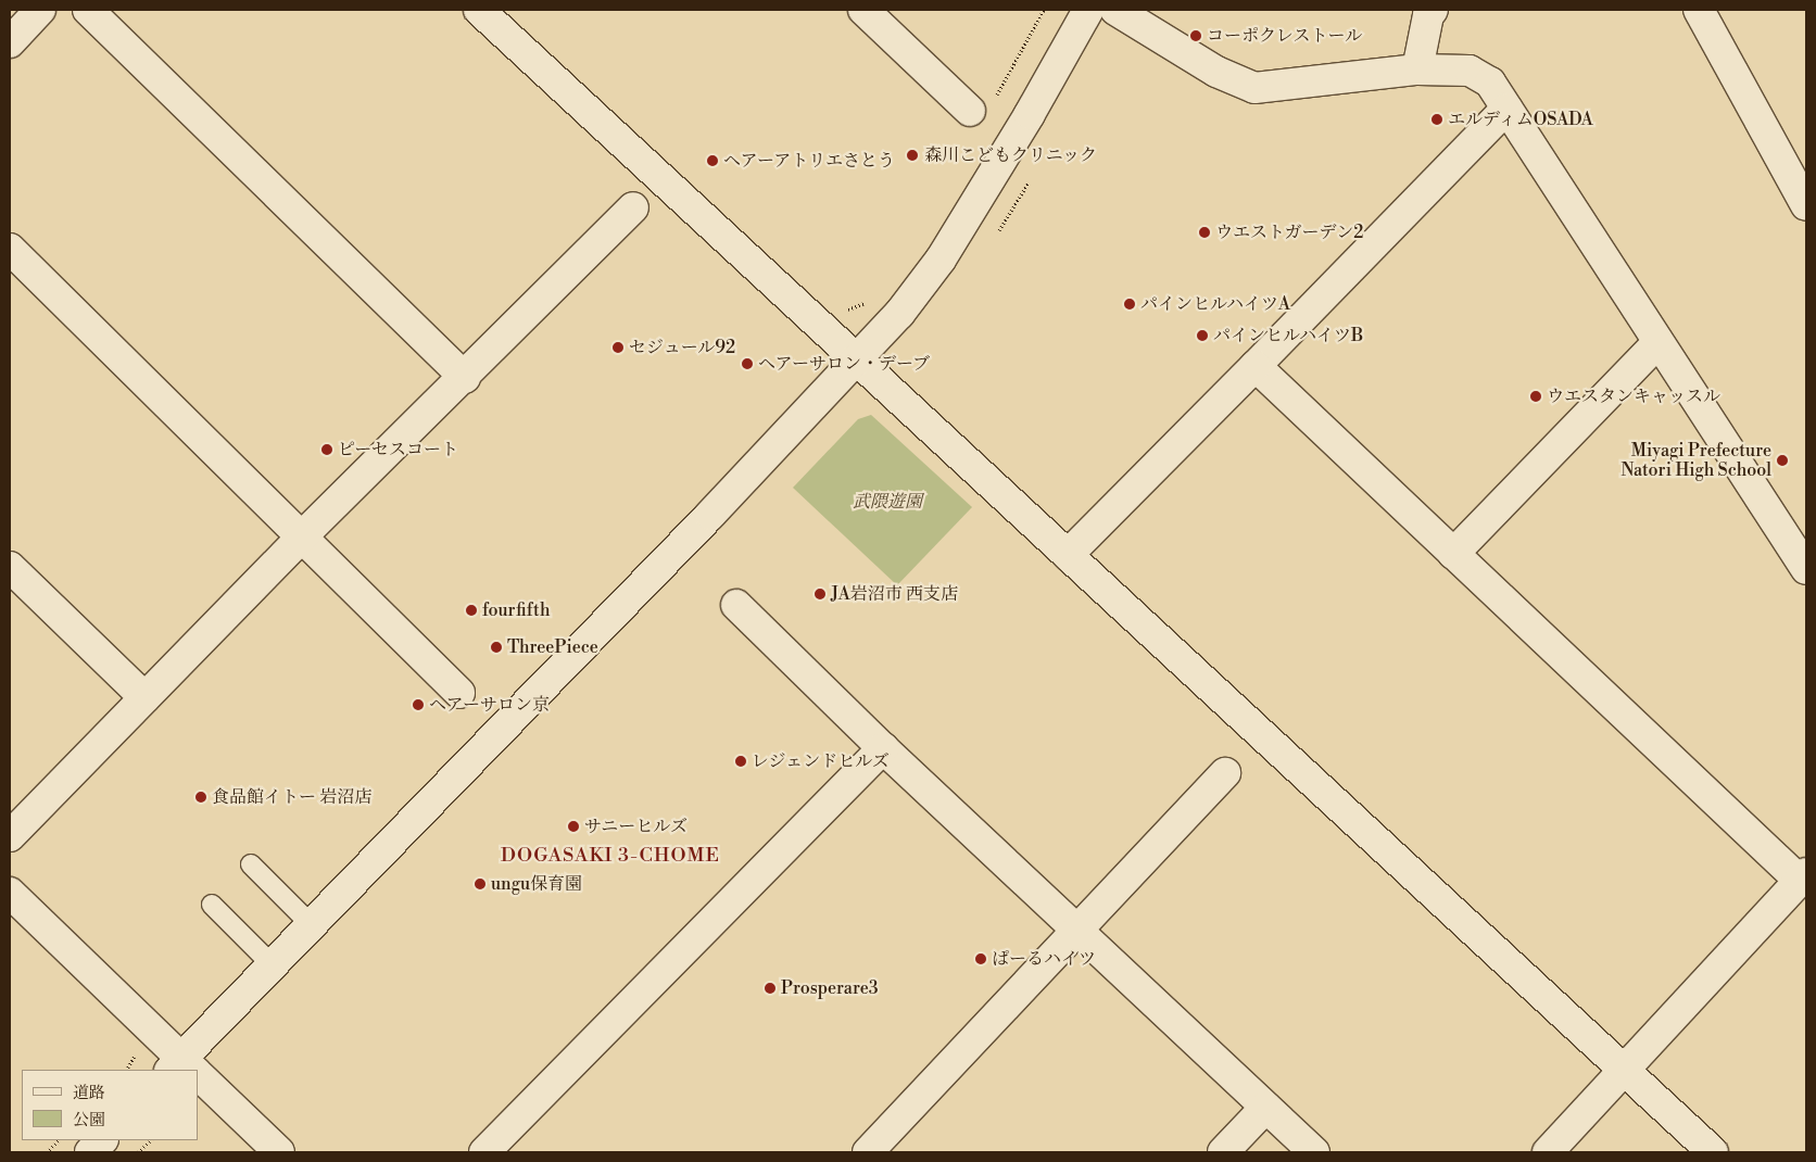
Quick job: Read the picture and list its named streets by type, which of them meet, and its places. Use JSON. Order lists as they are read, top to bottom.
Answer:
{
  "districts": ["DOGASAKI 3-CHOME"],
  "parks": ["武隈遊園"],
  "places": [
    "コーポクレストール",
    "エルディムOSADA",
    "森川こどもクリニック",
    "ヘアーアトリエさとう",
    "ウエストガーデン2",
    "パインヒルハイツA",
    "パインヒルハイツB",
    "セジュール92",
    "ヘアーサロン・デーブ",
    "ウエスタンキャッスル",
    "ピーセスコート",
    "Miyagi Prefecture Natori High School",
    "JA岩沼市 西支店",
    "fourfifth",
    "ThreePiece",
    "ヘアーサロン京",
    "レジェンドヒルズ",
    "食品館イトー 岩沼店",
    "サニーヒルズ",
    "ungu保育園",
    "ぱーるハイツ",
    "Prosperare3"
  ],
  "legend": ["道路", "公園"]
}
